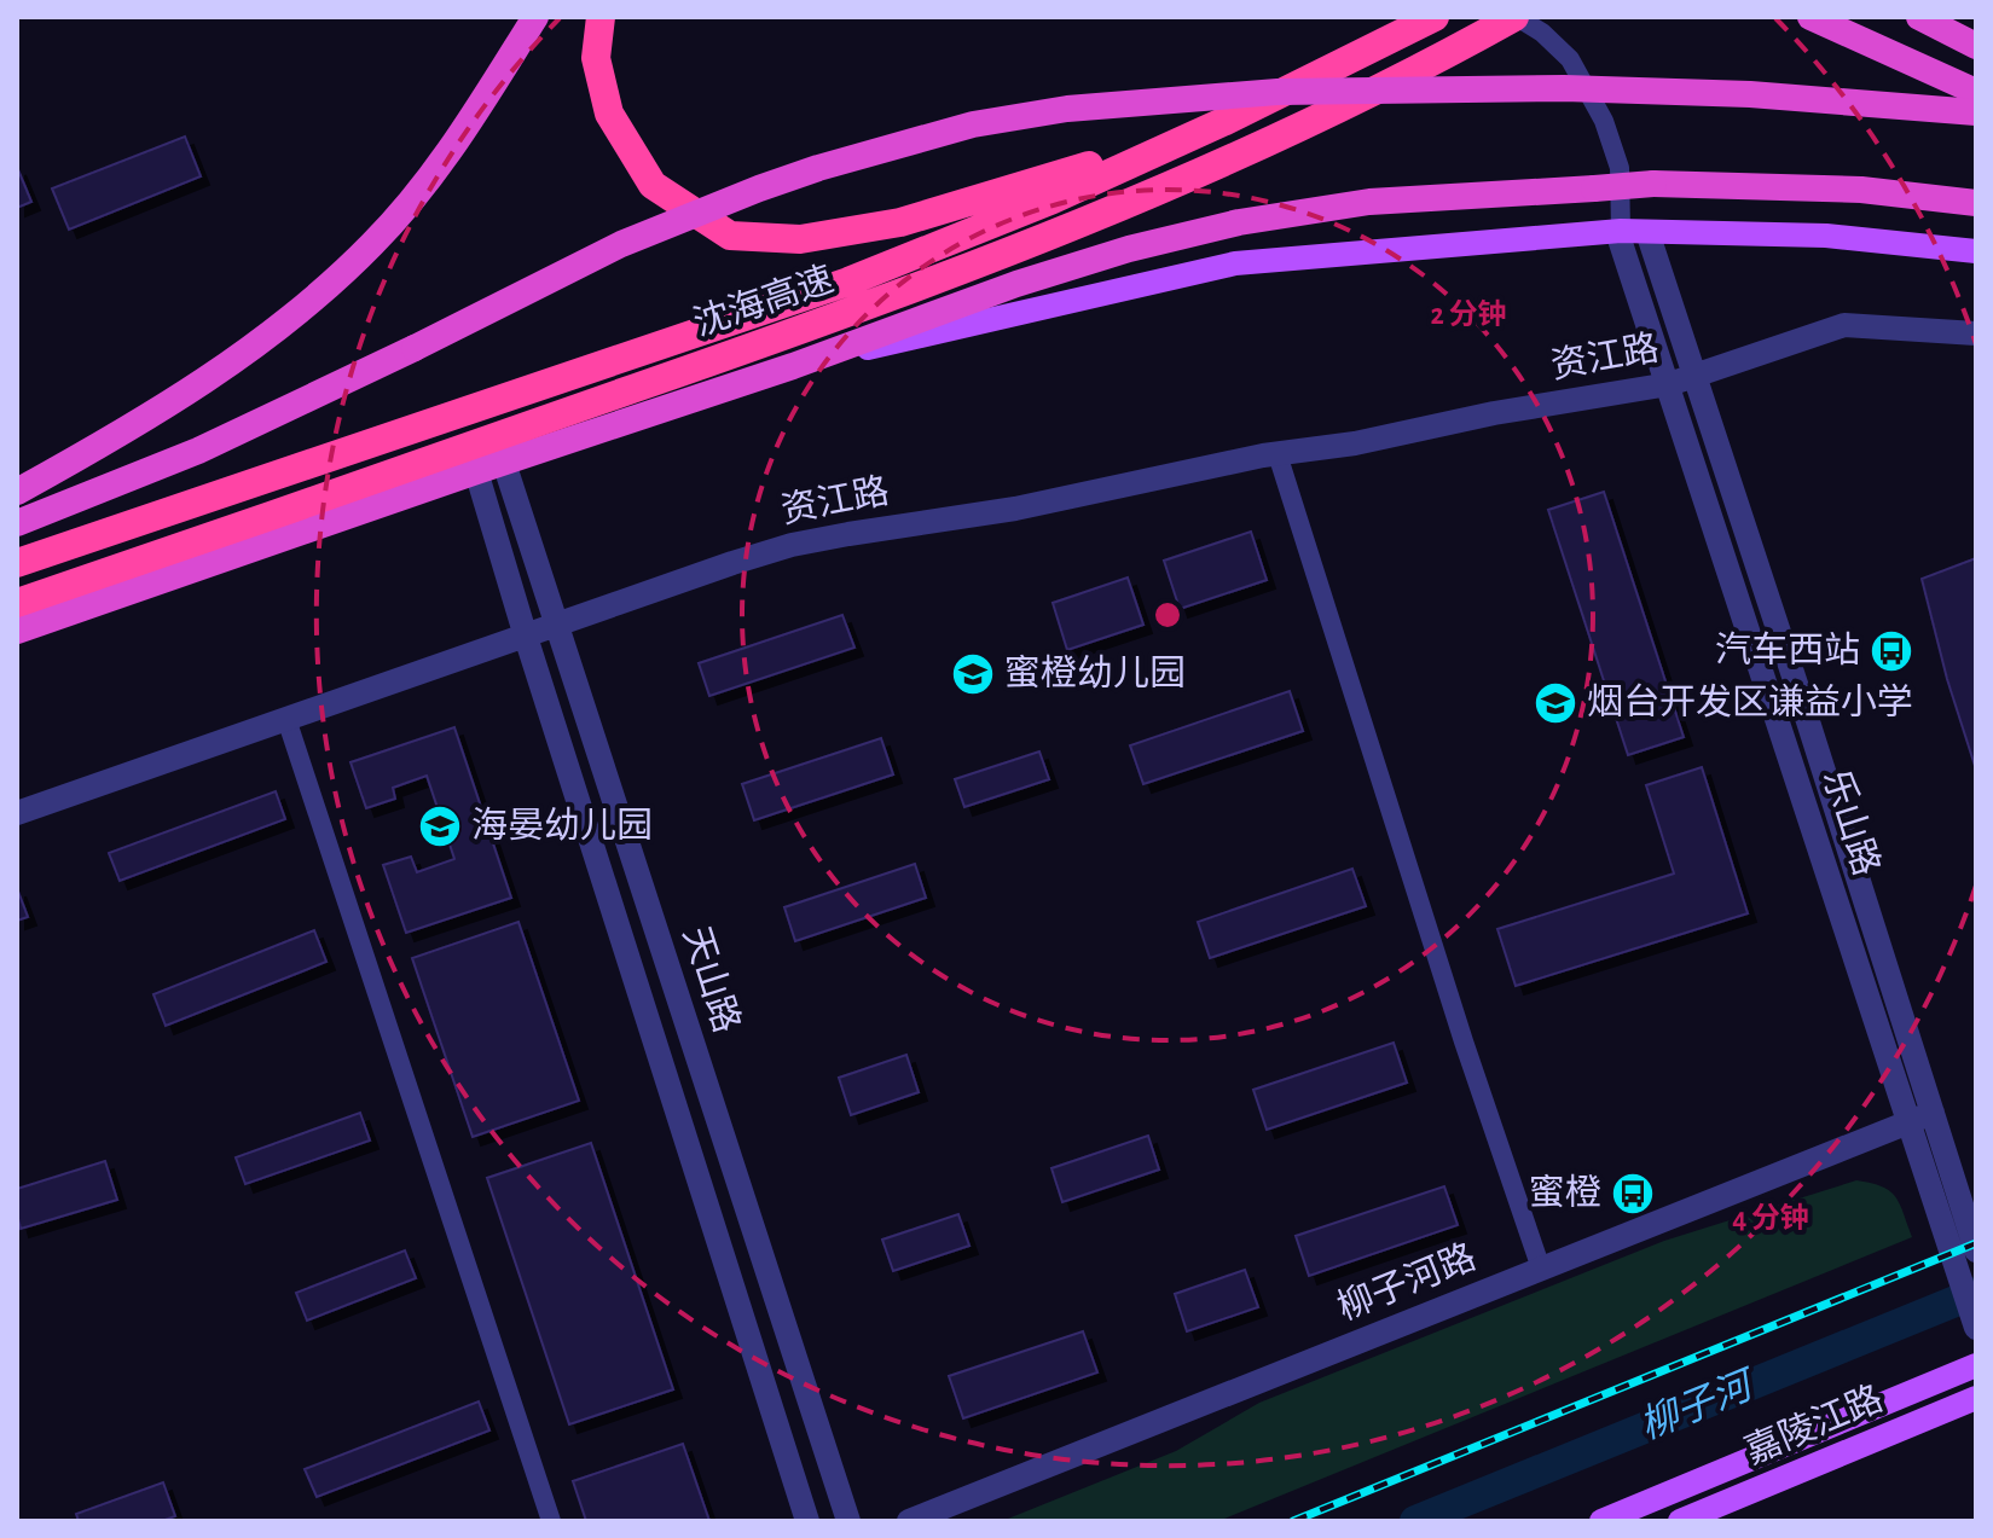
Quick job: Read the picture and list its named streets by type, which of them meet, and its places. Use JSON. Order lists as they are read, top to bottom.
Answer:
{
  "streets": {
    "highway": ["沈海高速"],
    "main road": ["嘉陵江路"],
    "street": [
      "资江路",
      "乐山路",
      "天山路",
      "柳子河路"
    ]
  },
  "crossings": [
    ["资江路", "乐山路"],
    ["资江路", "天山路"],
    ["乐山路", "柳子河路"]
  ],
  "water": ["柳子河"],
  "places": {
    "bus stop": ["汽车西站", "蜜橙"],
    "school or university": ["蜜橙幼儿园", "烟台开发区谦益小学", "海晏幼儿园"]
  },
  "rings": ["2 分钟", "4 分钟"]
}
